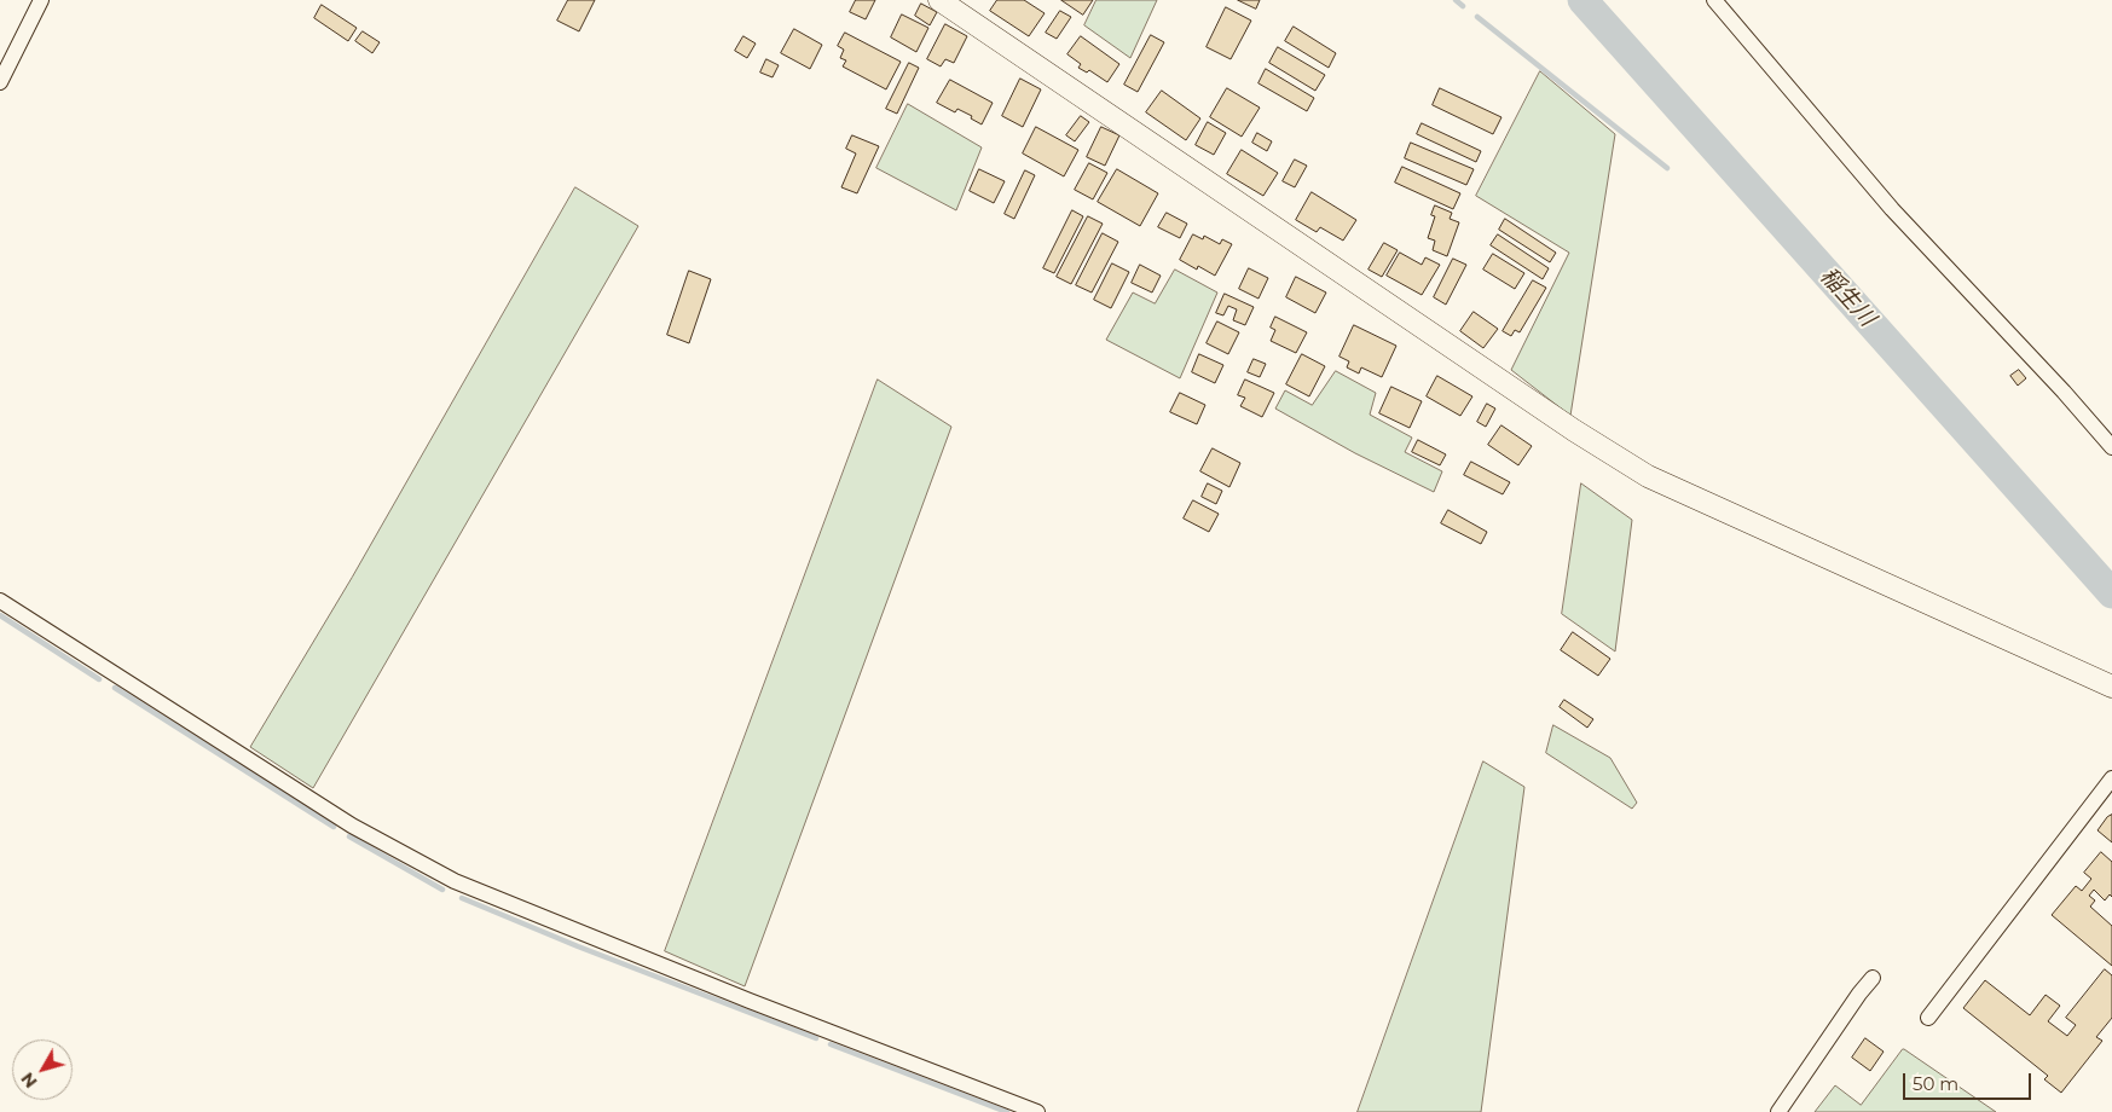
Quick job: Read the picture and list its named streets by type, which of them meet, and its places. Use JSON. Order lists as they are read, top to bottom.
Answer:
{
  "water": ["稲生川"],
  "scale_bar": "50 m",
  "north": "bottom left"
}
